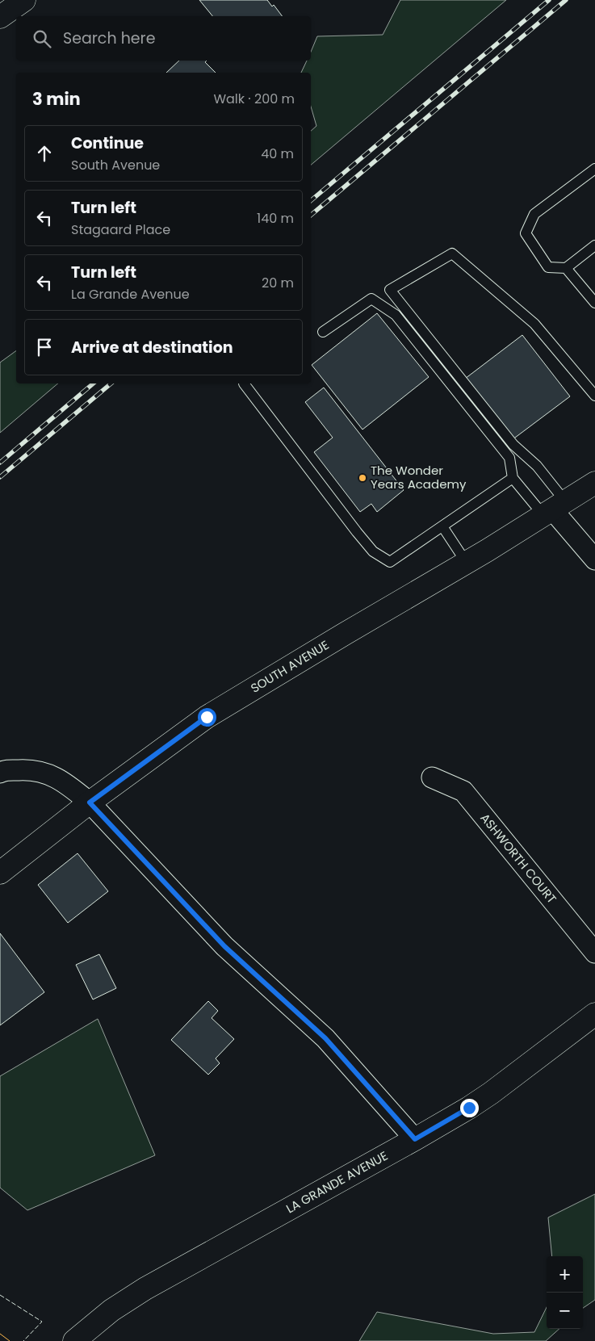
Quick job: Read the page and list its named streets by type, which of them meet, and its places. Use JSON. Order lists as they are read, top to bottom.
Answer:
{
  "streets": {
    "main road": ["SOUTH AVENUE", "LA GRANDE AVENUE"],
    "street": ["ASHWORTH COURT"]
  },
  "places": ["The Wonder Years Academy"],
  "page": {
    "search": "Search here",
    "heading": ["3 min", "Walk · 200 m"],
    "list": [
      ["Continue", "South Avenue", "40 m"],
      ["Turn left", "Stagaard Place", "140 m"],
      ["Turn left", "La Grande Avenue", "20 m"],
      "Arrive at destination"
    ],
    "map_buttons": ["+", "−"]
  }
}
